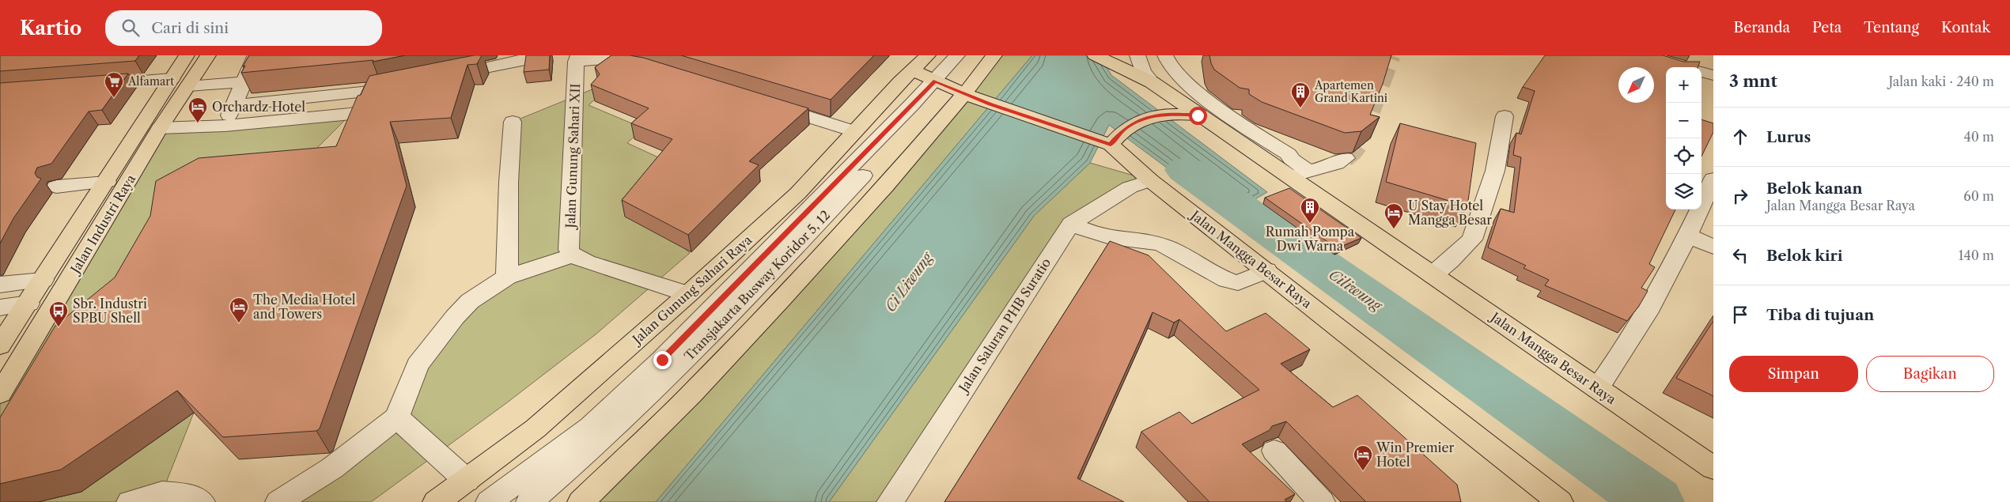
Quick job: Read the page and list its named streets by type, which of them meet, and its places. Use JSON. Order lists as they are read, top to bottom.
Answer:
{
  "streets": {
    "main road": ["Jalan Industri Raya", "Jalan Mangga Besar Raya", "Jalan Gunung Sahari Raya"],
    "street": ["Jalan Gunung Sahari XII", "Transjakarta Busway Koridor 5, 12", "Jalan Saluran PHB Suratio"]
  },
  "crossings": [
    ["Jalan Mangga Besar Raya", "Transjakarta Busway Koridor 5, 12"],
    ["Jalan Mangga Besar Raya", "Jalan Gunung Sahari Raya"],
    ["Jalan Mangga Besar Raya", "Jalan Saluran PHB Suratio"]
  ],
  "water": ["Ci Liwung", "Ciliwung"],
  "places": {
    "supermarket": ["Alfamart"],
    "building": ["Apartemen Grand Kartini", "Rumah Pompa Dwi Warna"],
    "hotel": [
      "Orchardz Hotel",
      "U Stay Hotel Mangga Besar",
      "The Media Hotel and Towers",
      "Win Premier Hotel"
    ],
    "bus stop": ["Sbr. Industri SPBU Shell"]
  },
  "north": "bottom left",
  "page": {
    "header": "Kartio",
    "search": "Cari di sini",
    "nav": [
      "Beranda",
      "Peta",
      "Tentang",
      "Kontak"
    ],
    "heading": ["3 mnt", "Jalan kaki · 240 m"],
    "map_buttons": ["+", "−"],
    "list": [
      ["Lurus", "40 m"],
      ["Belok kanan", "Jalan Mangga Besar Raya", "60 m"],
      ["Belok kiri", "140 m"],
      "Tiba di tujuan"
    ],
    "buttons": ["Simpan", "Bagikan"]
  }
}
